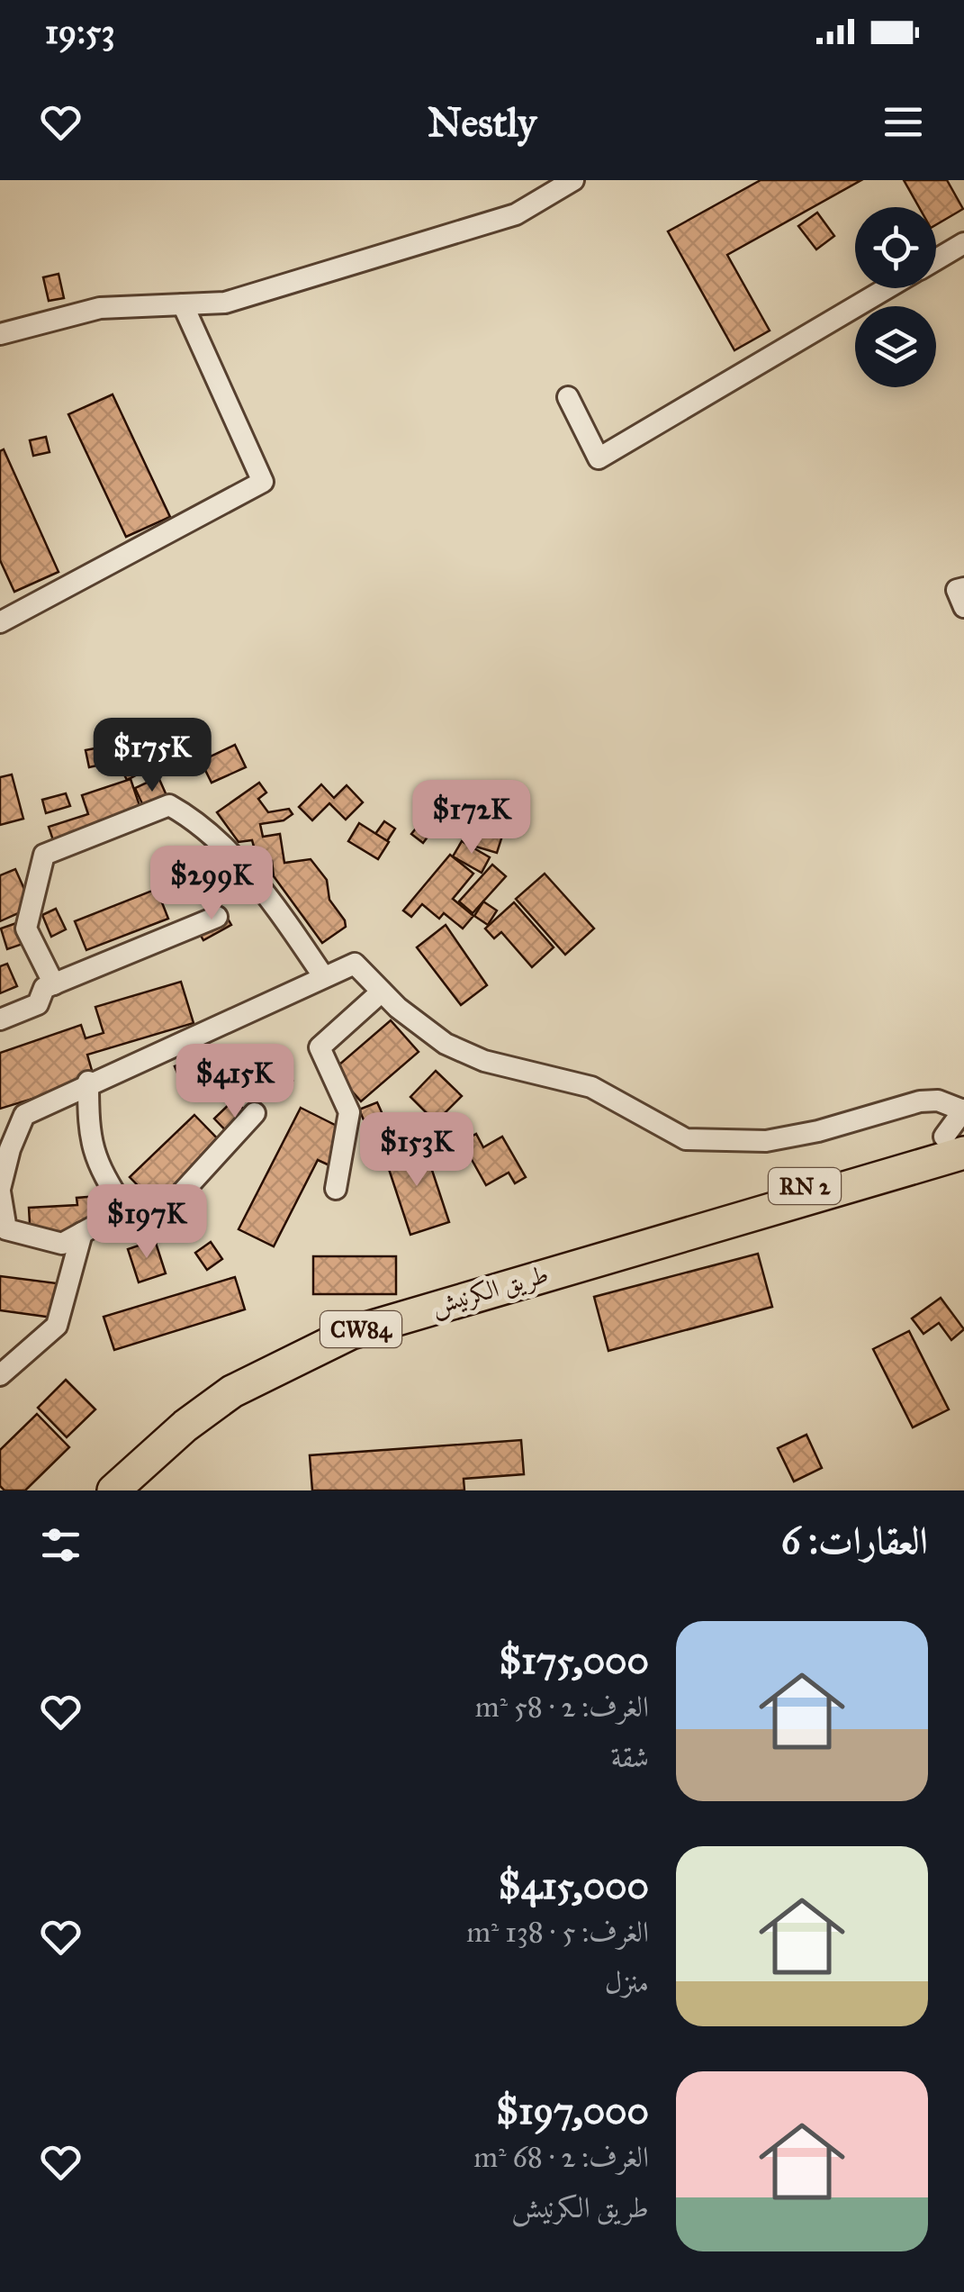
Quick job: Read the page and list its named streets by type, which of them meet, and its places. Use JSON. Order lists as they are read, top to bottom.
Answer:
{
  "streets": {
    "main road": ["RN 2", "طريق الكرنيش", "CW84"]
  },
  "page": {
    "status": "19:53",
    "header": "Nestly",
    "price": [
      "$175K",
      "$172K",
      "$299K",
      "$415K",
      "$153K",
      "$197K"
    ],
    "heading": "العقارات: 6",
    "list": [
      {
        "name": "$175,000",
        "note": "الغرف: 2 · 58 m² · شقة"
      },
      {
        "name": "$415,000",
        "note": "الغرف: 5 · 138 m² · منزل"
      },
      {
        "name": "$197,000",
        "note": "الغرف: 2 · 68 m² · طريق الكرنيش"
      }
    ]
  }
}
